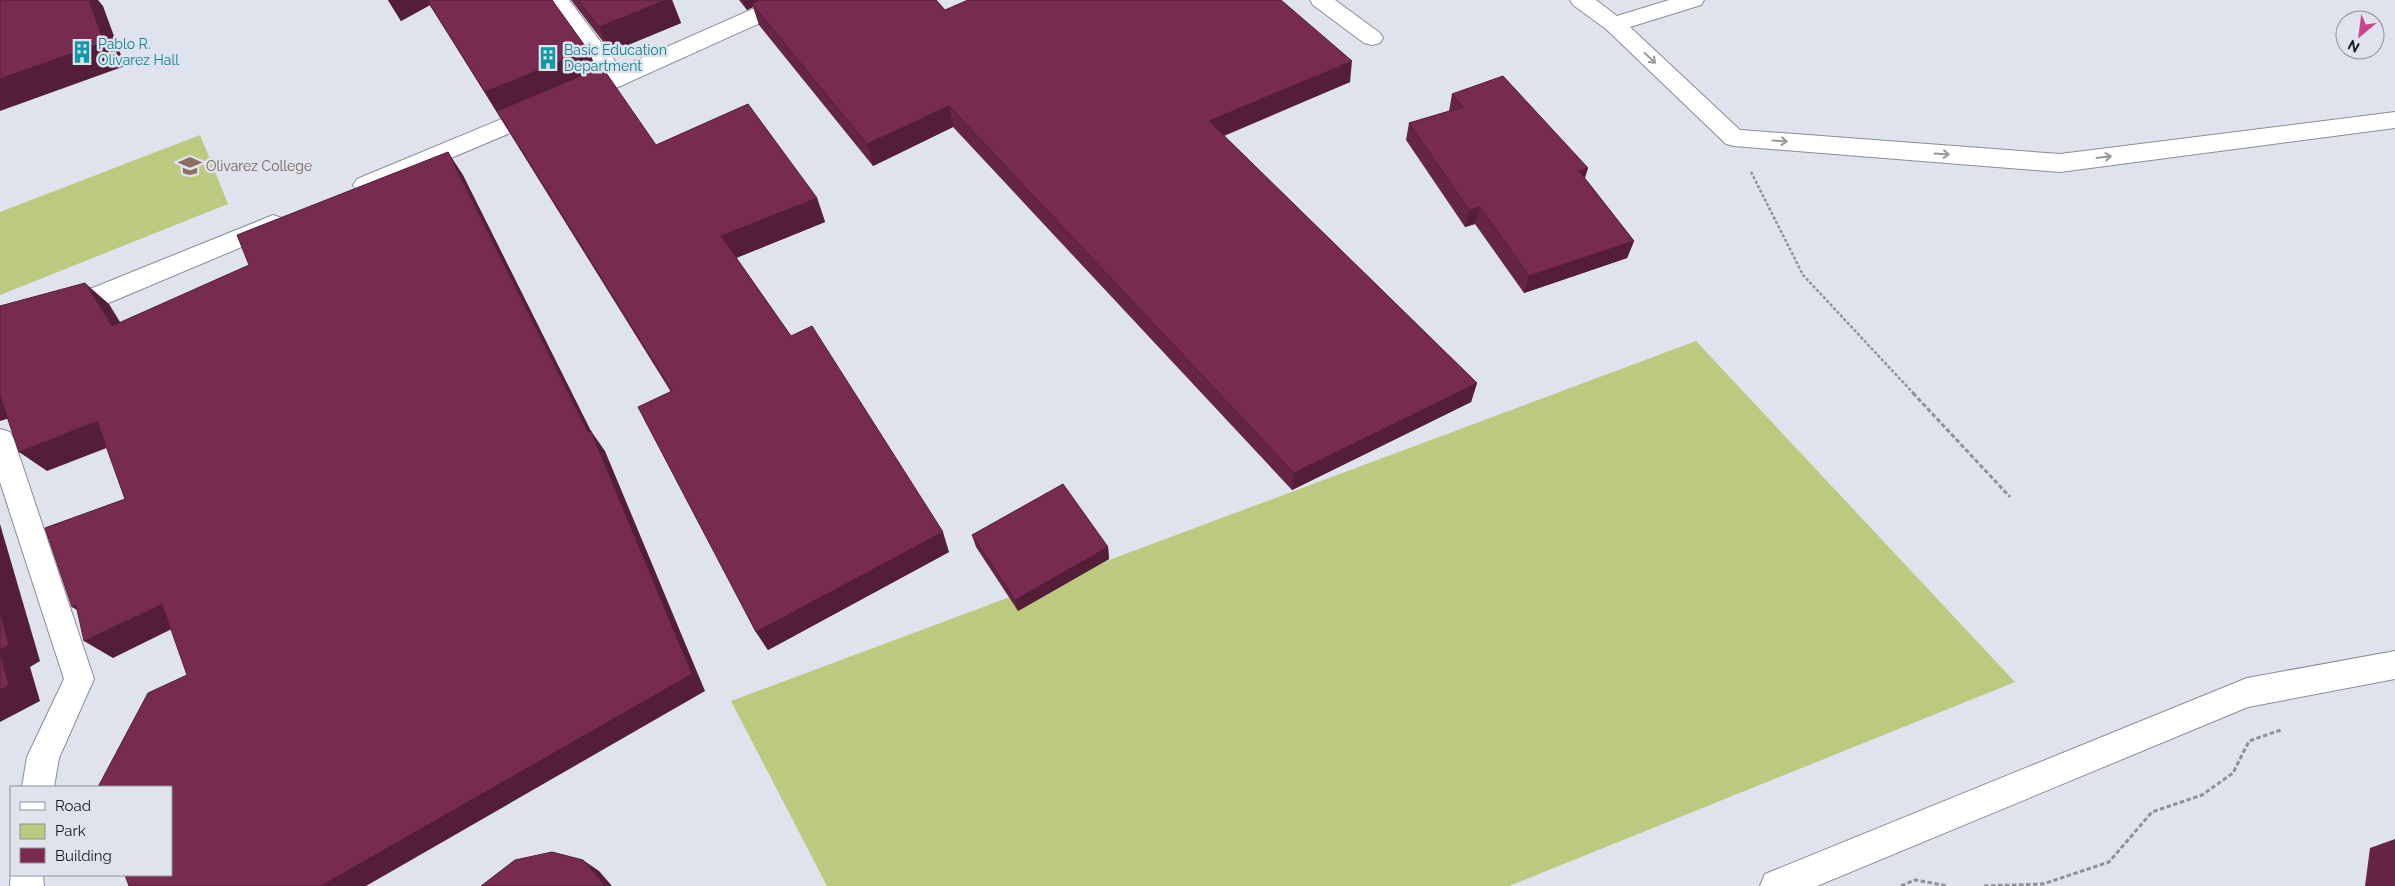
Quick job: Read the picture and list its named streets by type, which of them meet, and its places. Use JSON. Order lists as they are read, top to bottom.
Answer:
{
  "places": {
    "building": ["Pablo R. Olivarez Hall", "Basic Education Department"],
    "school or university": ["Olivarez College"]
  },
  "legend": ["Road", "Park", "Building"],
  "north": "bottom left"
}
